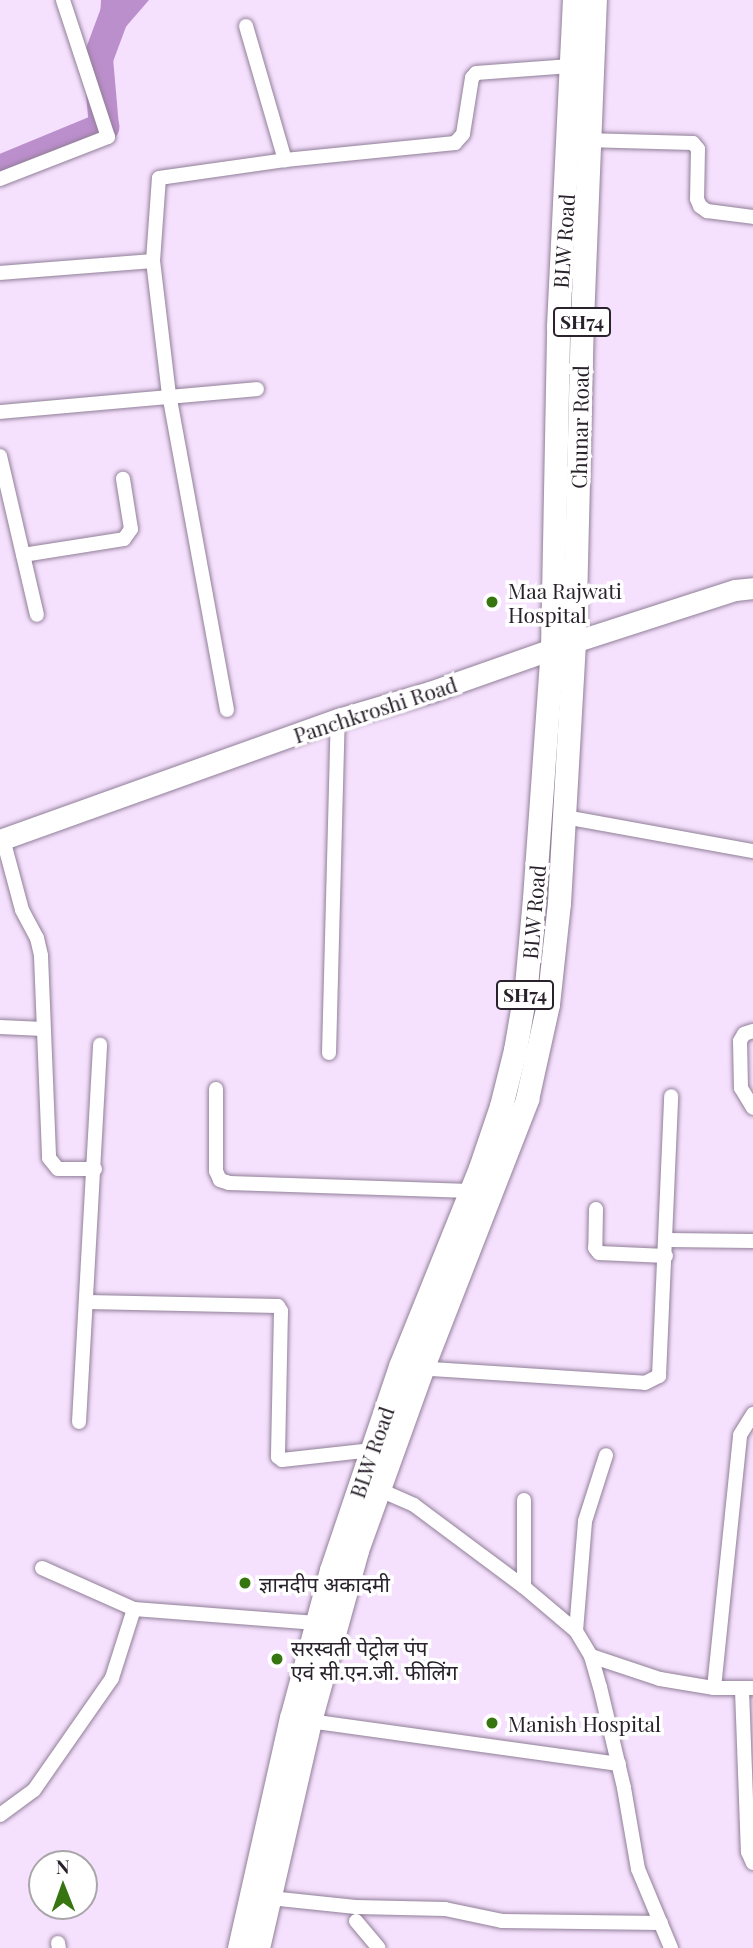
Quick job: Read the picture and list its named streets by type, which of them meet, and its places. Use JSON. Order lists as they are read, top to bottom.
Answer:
{
  "streets": {
    "main road": ["BLW Road", "SH74", "Chunar Road"],
    "street": ["Panchkroshi Road"]
  },
  "crossings": [
    ["BLW Road", "SH74"],
    ["BLW Road", "Chunar Road"],
    ["BLW Road", "Panchkroshi Road"],
    ["SH74", "Chunar Road"],
    ["SH74", "Panchkroshi Road"],
    ["Chunar Road", "Panchkroshi Road"]
  ],
  "places": [
    "Maa Rajwati Hospital",
    "ज्ञानदीप अकादमी",
    "सरस्वती पेट्रोल पंप एवं सी.एन.जी. फीलिंग",
    "Manish Hospital"
  ],
  "north": "top"
}
